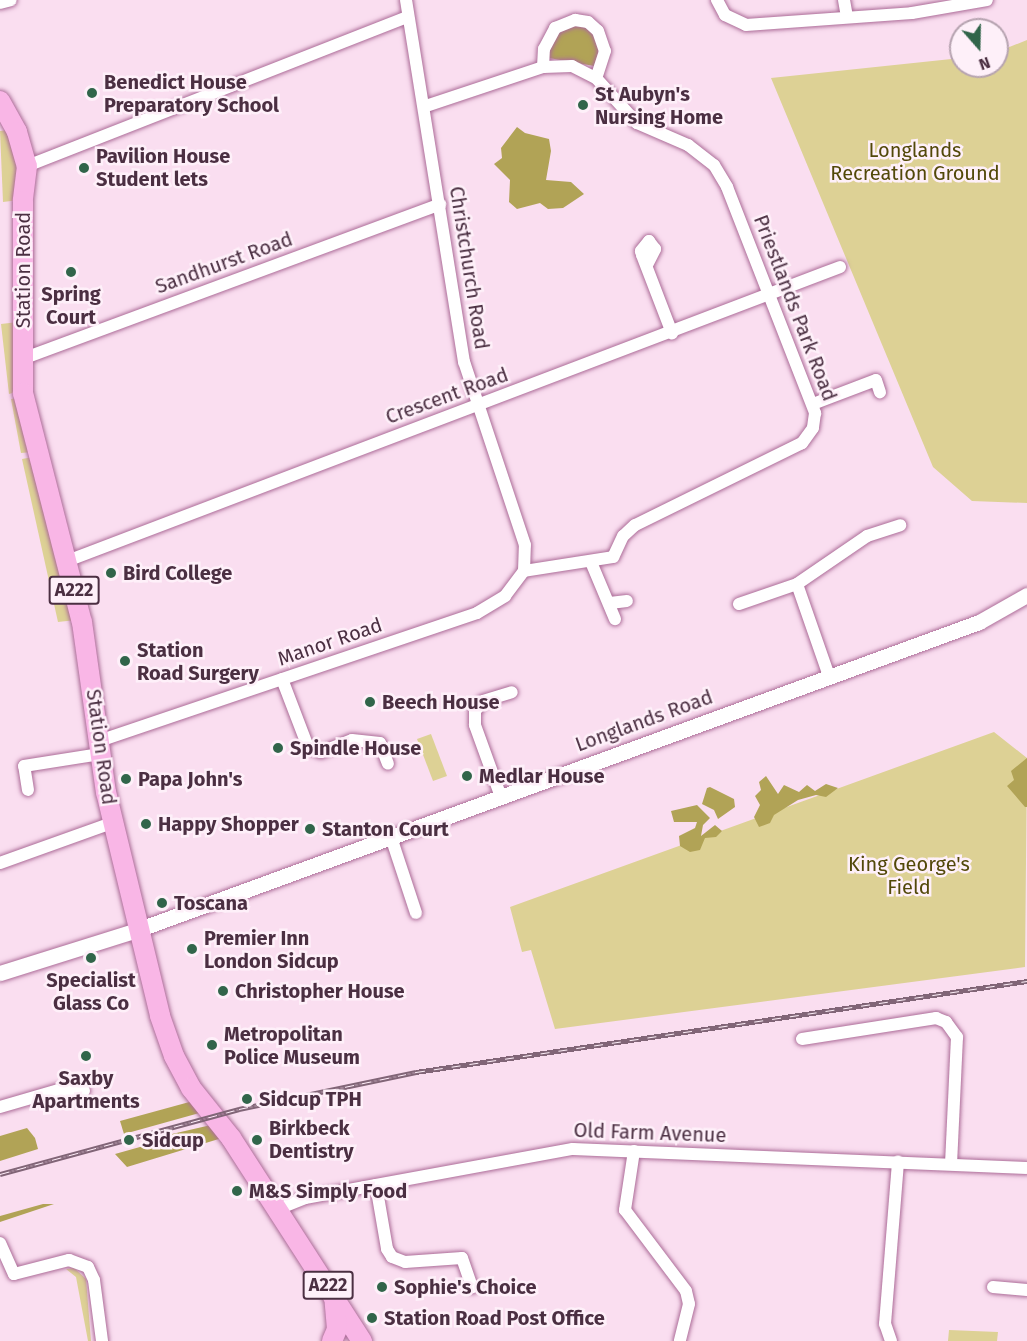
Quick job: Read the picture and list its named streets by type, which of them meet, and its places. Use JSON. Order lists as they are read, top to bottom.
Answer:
{
  "streets": {
    "main road": ["Station Road", "A222"],
    "street": [
      "Sandhurst Road",
      "Christchurch Road",
      "Priestlands Park Road",
      "Crescent Road",
      "Manor Road",
      "Longlands Road",
      "Old Farm Avenue"
    ]
  },
  "crossings": [
    ["Sandhurst Road", "Christchurch Road"],
    ["Sandhurst Road", "Station Road"],
    ["Christchurch Road", "Priestlands Park Road"],
    ["Christchurch Road", "Crescent Road"],
    ["Christchurch Road", "Manor Road"],
    ["Station Road", "Crescent Road"],
    ["Station Road", "A222"],
    ["Station Road", "Manor Road"],
    ["Station Road", "Longlands Road"],
    ["Station Road", "Old Farm Avenue"],
    ["Priestlands Park Road", "Crescent Road"],
    ["Priestlands Park Road", "Manor Road"]
  ],
  "parks": ["Longlands Recreation Ground", "King George's Field"],
  "places": [
    "Benedict House Preparatory School",
    "St Aubyn's Nursing Home",
    "Pavilion House Student lets",
    "Spring Court",
    "Bird College",
    "Station Road Surgery",
    "Beech House",
    "Spindle House",
    "Medlar House",
    "Papa John's",
    "Happy Shopper",
    "Stanton Court",
    "Toscana",
    "Premier Inn London Sidcup",
    "Specialist Glass Co",
    "Christopher House",
    "Metropolitan Police Museum",
    "Saxby Apartments",
    "Sidcup TPH",
    "Sidcup",
    "Birkbeck Dentistry",
    "M&S Simply Food",
    "Sophie's Choice",
    "Station Road Post Office"
  ],
  "north": "bottom"
}
